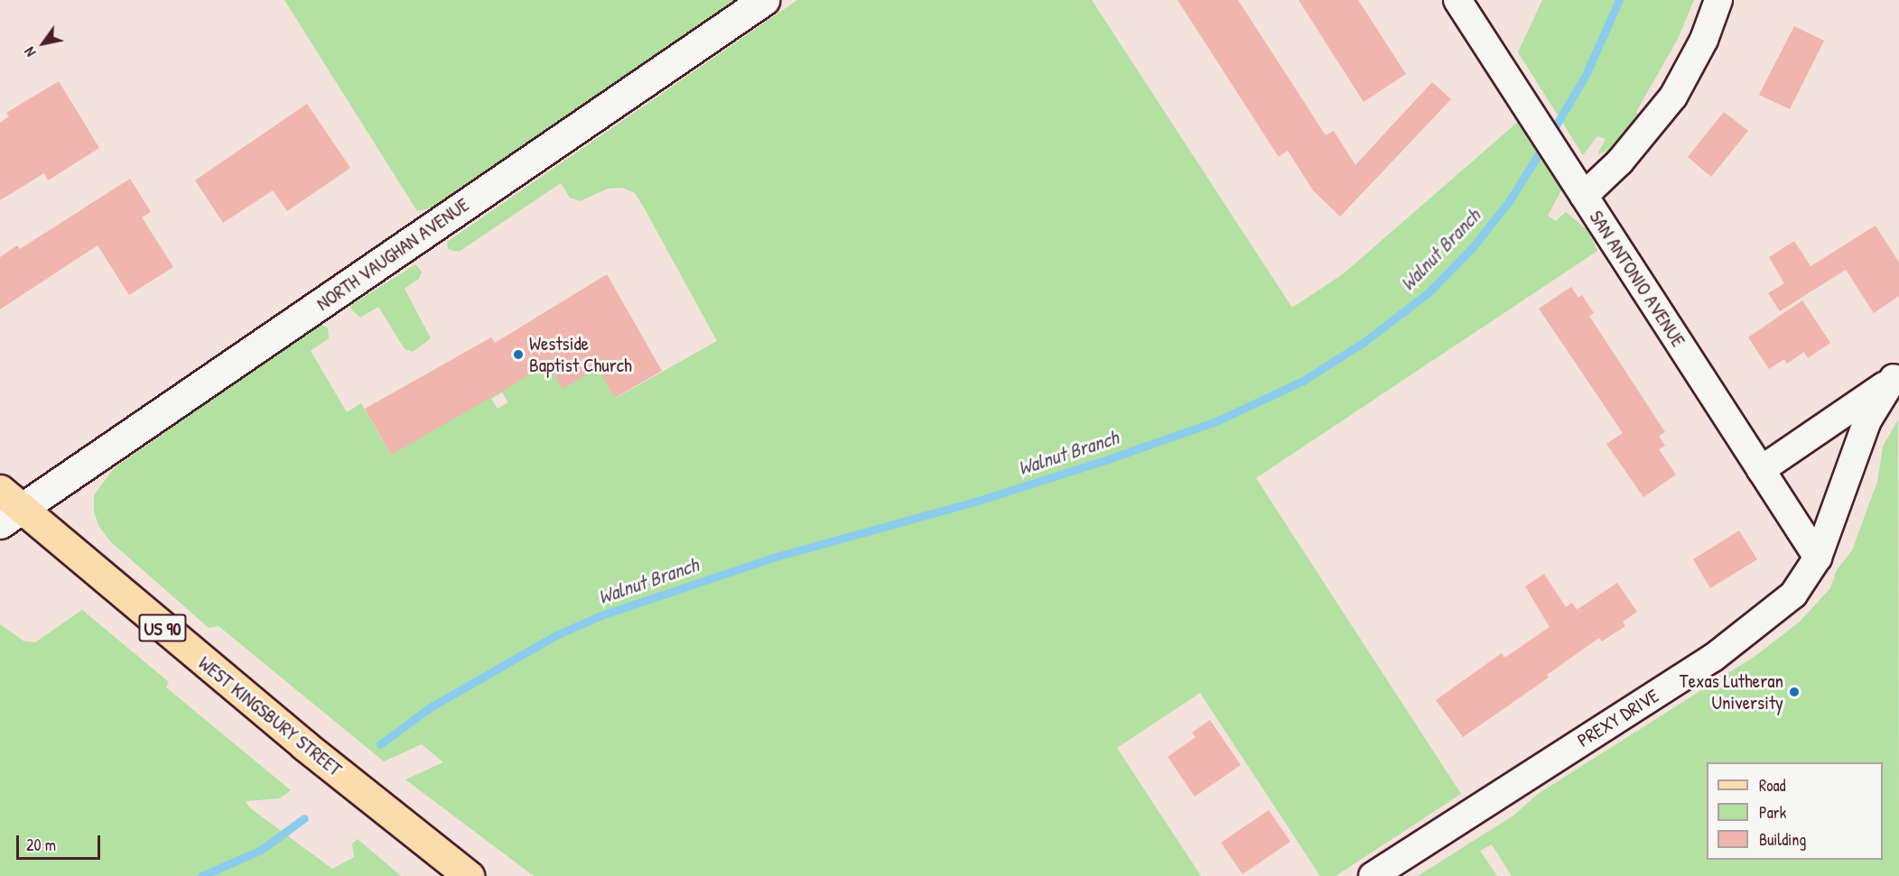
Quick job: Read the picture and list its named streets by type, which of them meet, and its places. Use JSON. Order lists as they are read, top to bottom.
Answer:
{
  "streets": {
    "main road": ["US 90", "WEST KINGSBURY STREET"],
    "street": ["NORTH VAUGHAN AVENUE", "SAN ANTONIO AVENUE", "PREXY DRIVE"]
  },
  "crossings": [
    ["NORTH VAUGHAN AVENUE", "WEST KINGSBURY STREET"],
    ["SAN ANTONIO AVENUE", "PREXY DRIVE"]
  ],
  "water": ["Walnut Branch"],
  "places": ["Westside Baptist Church", "Texas Lutheran University"],
  "legend": ["Road", "Park", "Building"],
  "scale_bar": "20 m",
  "north": "bottom left"
}
